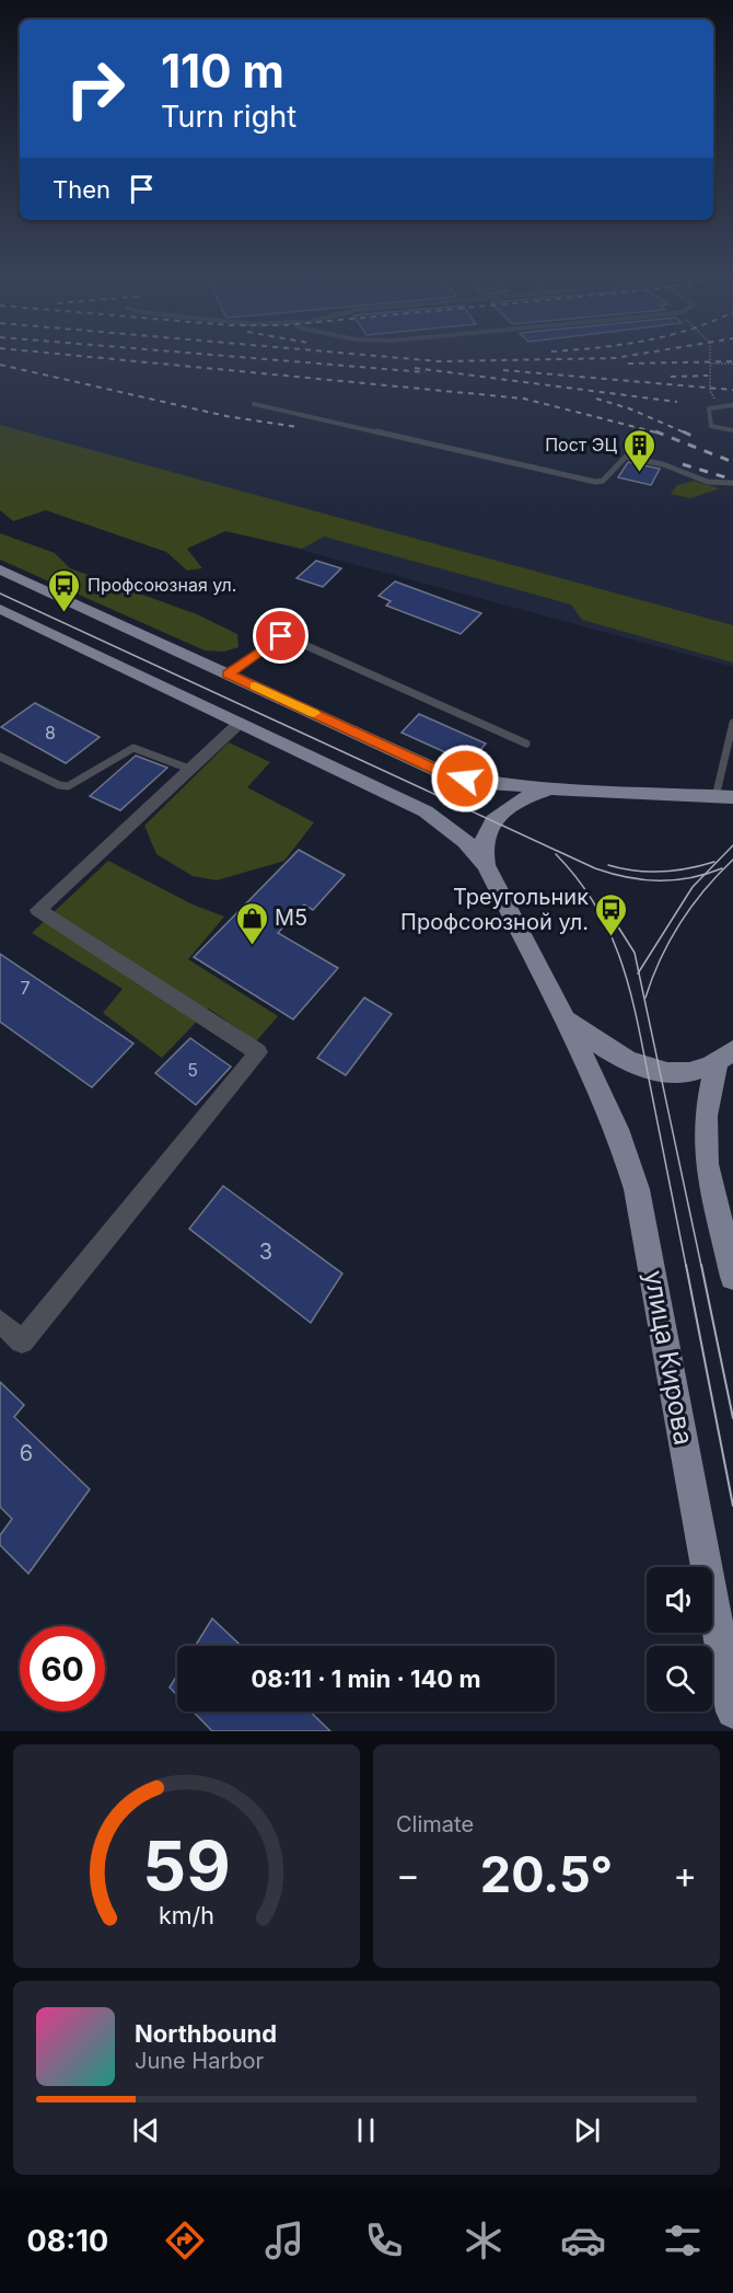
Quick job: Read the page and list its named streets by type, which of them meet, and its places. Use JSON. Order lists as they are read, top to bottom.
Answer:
{
  "streets": {
    "main road": ["улица Кирова"]
  },
  "places": {
    "building": ["Пост ЭЦ"],
    "bus stop": ["Профсоюзная ул.", "Треугольник Профсоюзной ул."],
    "shop": ["М5"]
  },
  "house_numbers": [
    "8",
    "7",
    "5",
    "3",
    "6"
  ],
  "page": {
    "turn": ["110 m", "Turn right"],
    "then": "Then",
    "limit": "60",
    "trip": "08:11 · 1 min · 140 m",
    "tile": "Climate",
    "heat": ["−", "20.5°", "+"],
    "song": ["Northbound", "June Harbor"],
    "tabs": "08:10",
    "gauge": ["59", "km/h"]
  }
}
